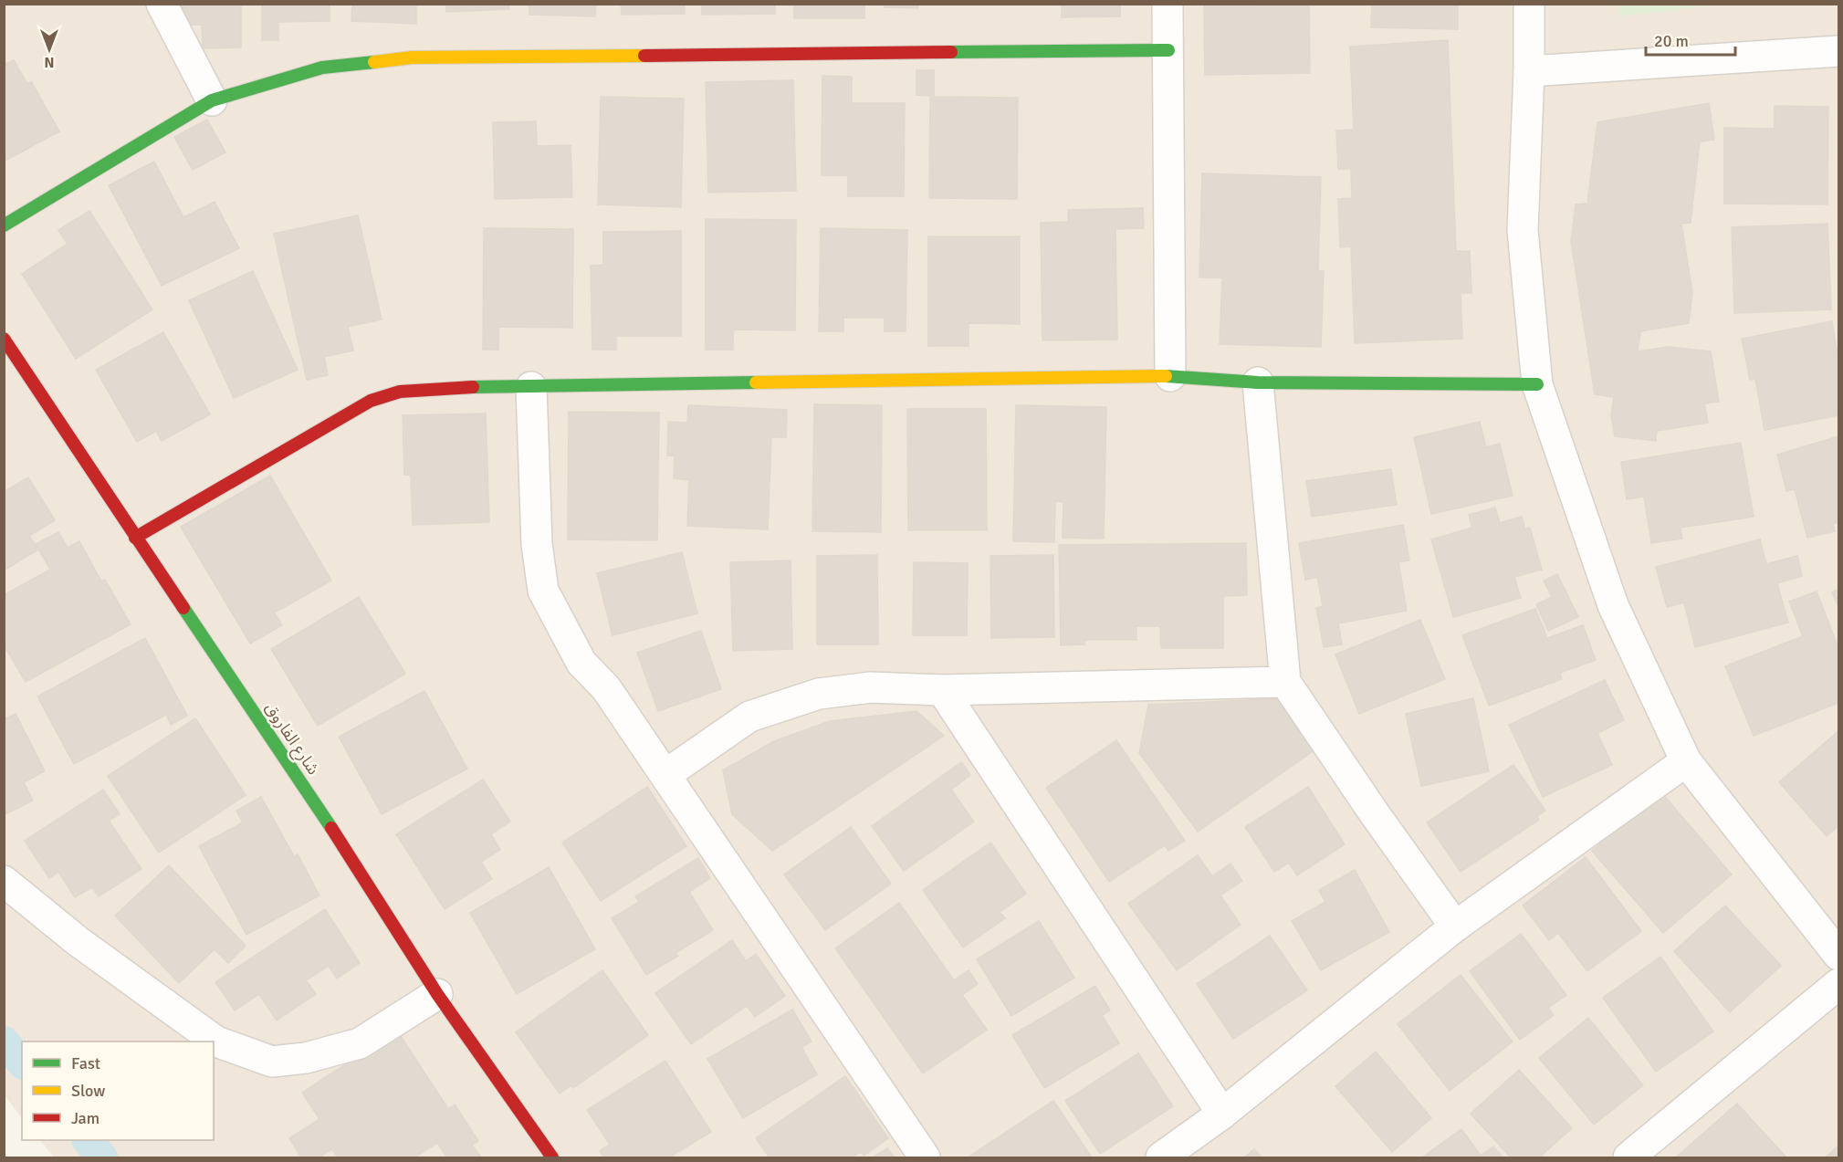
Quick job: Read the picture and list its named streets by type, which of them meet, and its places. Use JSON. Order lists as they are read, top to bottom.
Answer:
{
  "streets": {
    "street": ["شارع الفاروق"]
  },
  "legend": ["Fast", "Slow", "Jam"],
  "scale_bar": "20 m",
  "north": "bottom"
}
